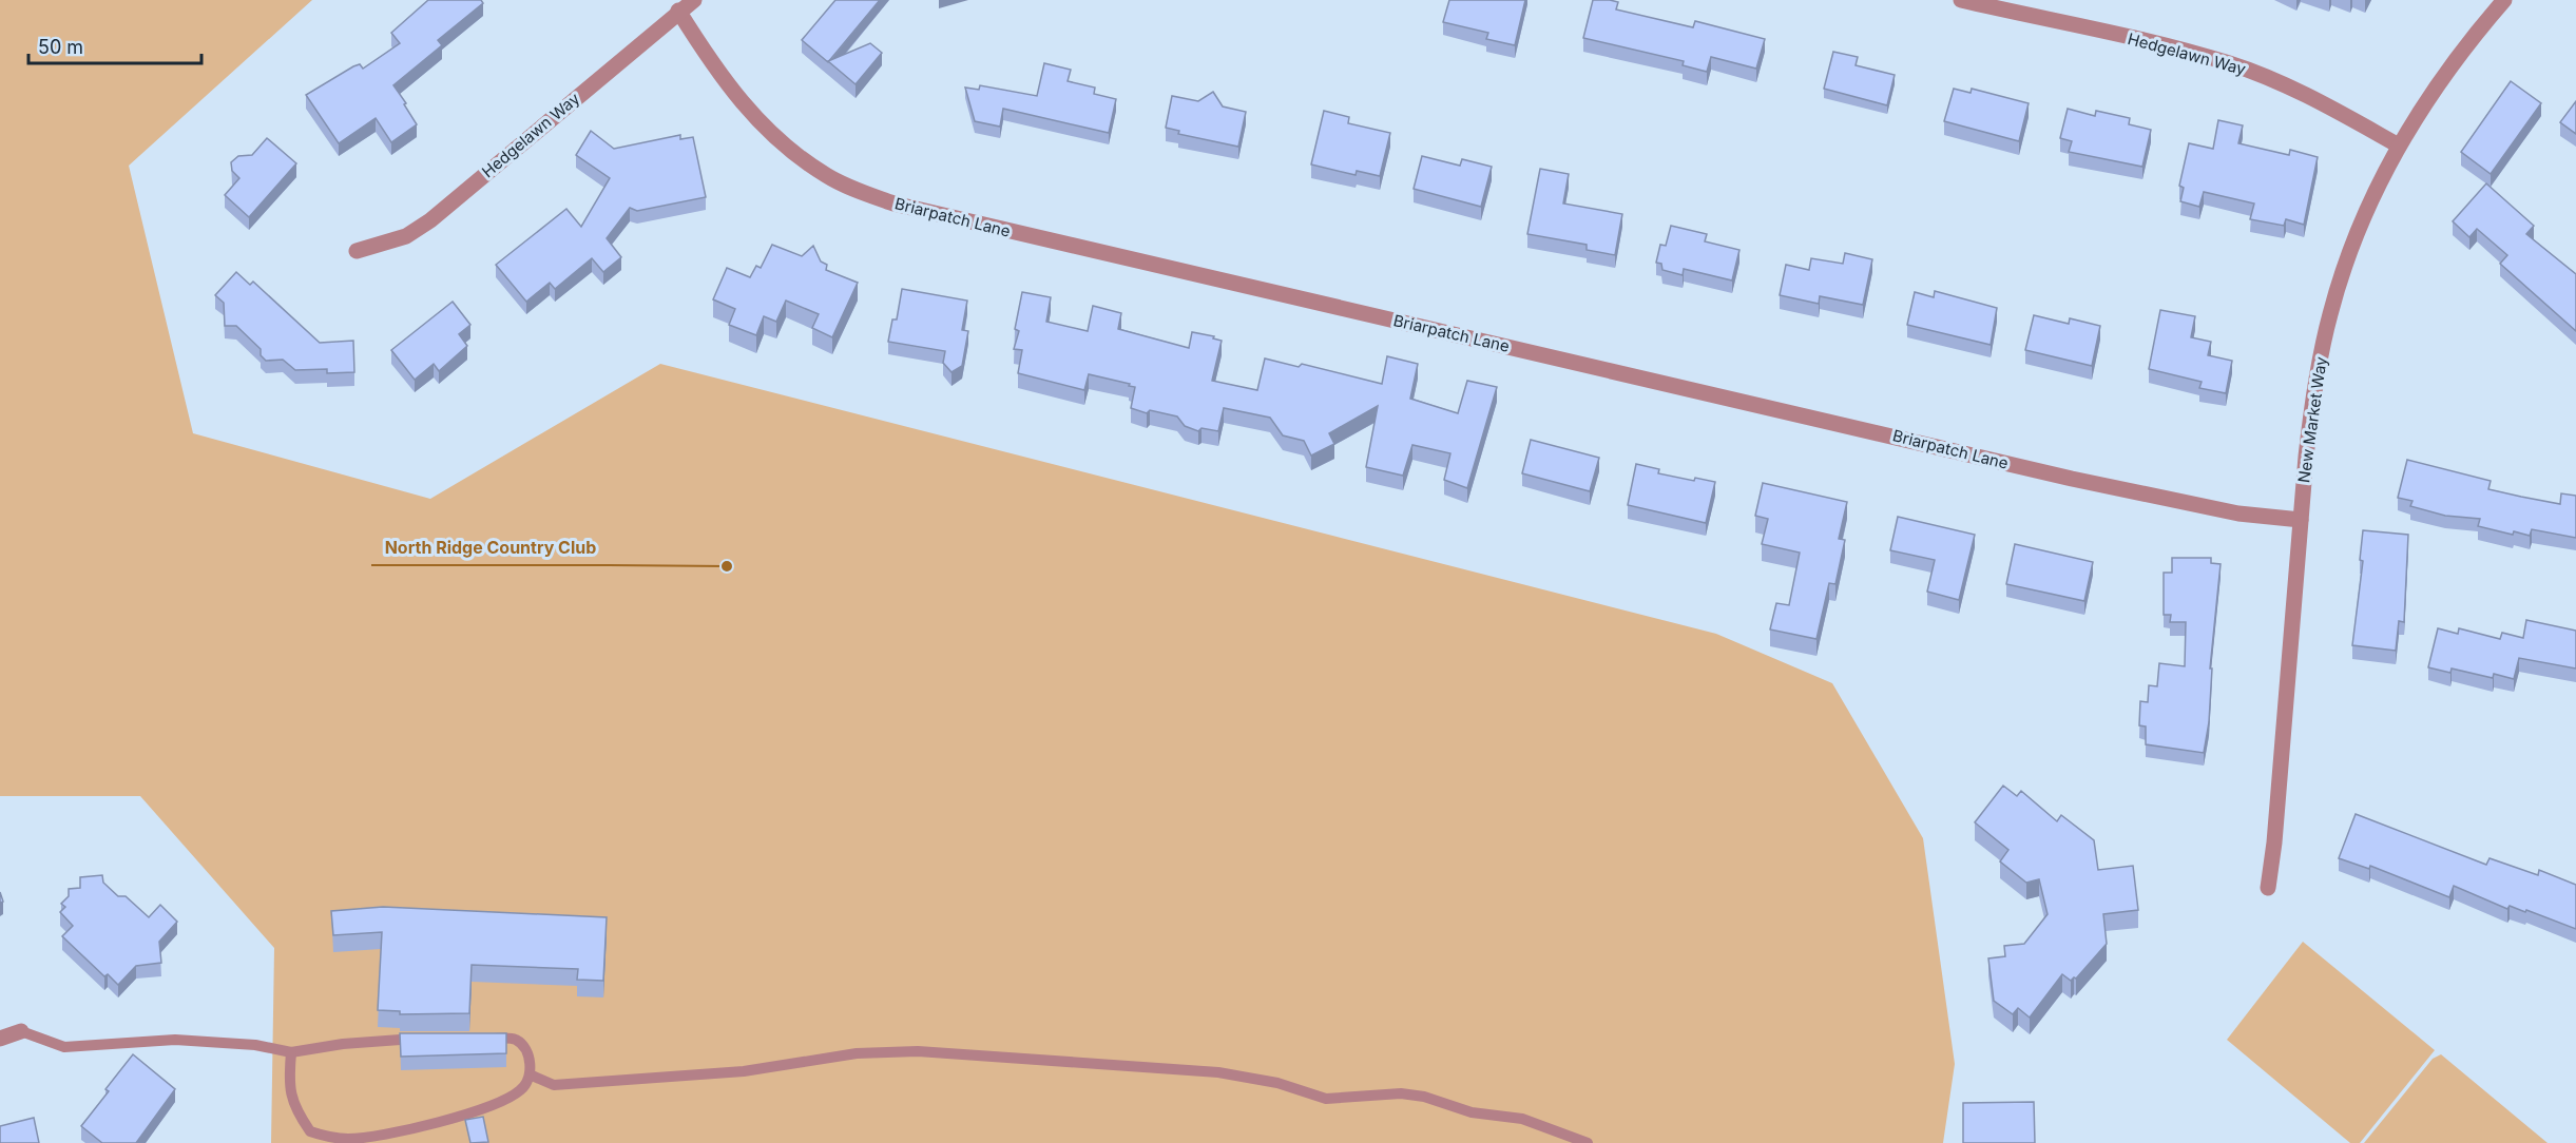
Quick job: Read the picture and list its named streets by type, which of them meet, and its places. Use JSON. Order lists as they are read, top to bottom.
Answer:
{
  "streets": {
    "street": ["Hedgelawn Way", "Briarpatch Lane", "New Market Way"]
  },
  "crossings": [
    ["Hedgelawn Way", "Briarpatch Lane"],
    ["Hedgelawn Way", "New Market Way"],
    ["Briarpatch Lane", "New Market Way"]
  ],
  "places": ["North Ridge Country Club"],
  "scale_bar": "50 m"
}
